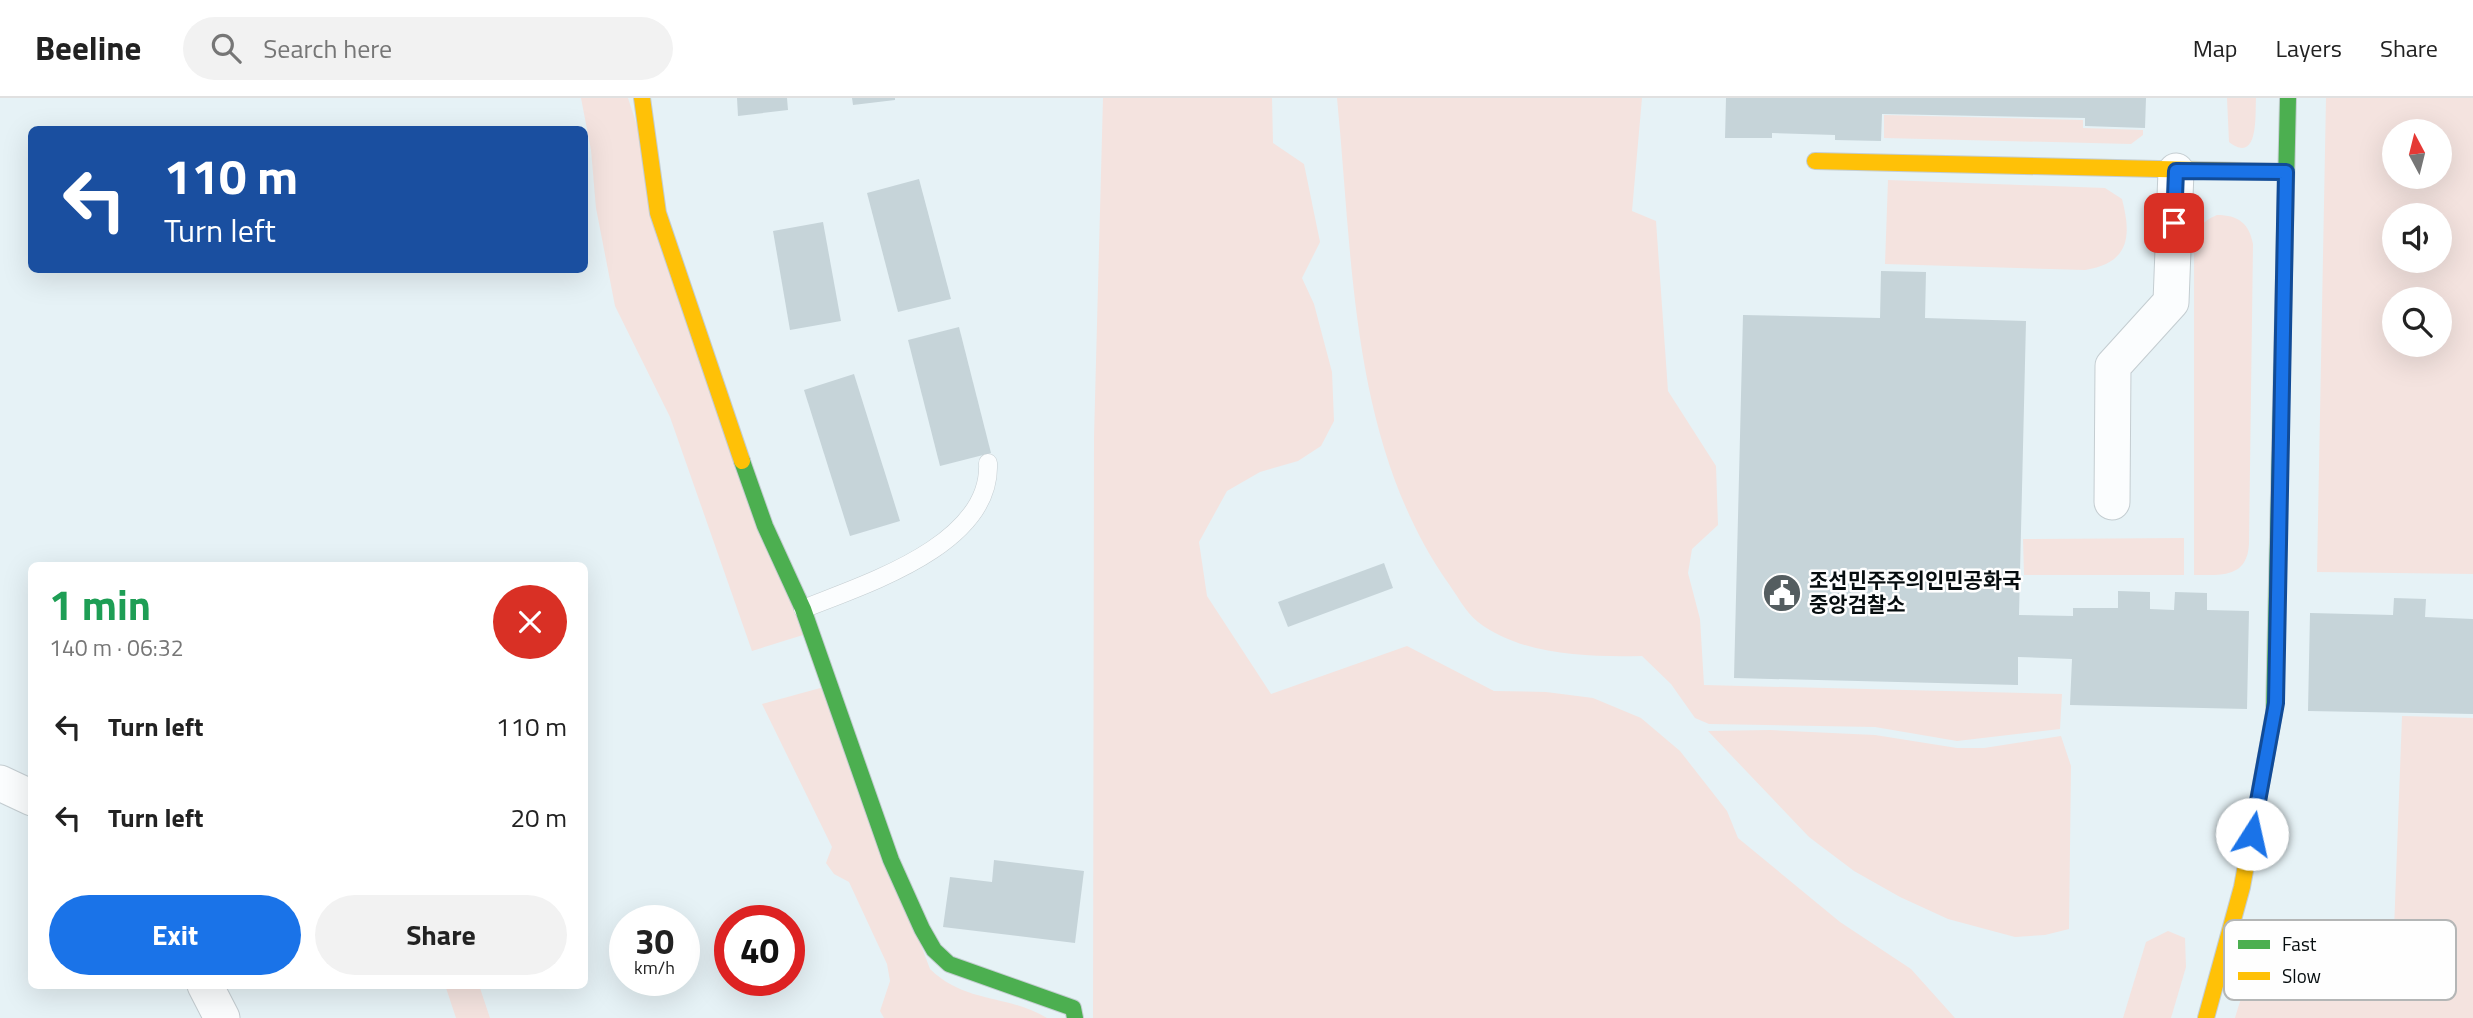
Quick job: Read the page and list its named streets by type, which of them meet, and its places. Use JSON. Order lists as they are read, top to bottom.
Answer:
{
  "places": {
    "public building": ["조선민주주의인민공화국 중앙검찰소"]
  },
  "legend": ["Fast", "Slow"],
  "north": "top",
  "page": {
    "header": "Beeline",
    "search": "Search here",
    "nav": ["Map", "Layers", "Share"],
    "turn": ["110 m", "Turn left"],
    "heading": ["1 min", "140 m · 06:32"],
    "list": [
      {
        "name": "Turn left",
        "value": "110 m"
      },
      {
        "name": "Turn left",
        "value": "20 m"
      }
    ],
    "buttons": ["Exit", "Share"],
    "speed": "30 km/h",
    "limit": "40"
  }
}
